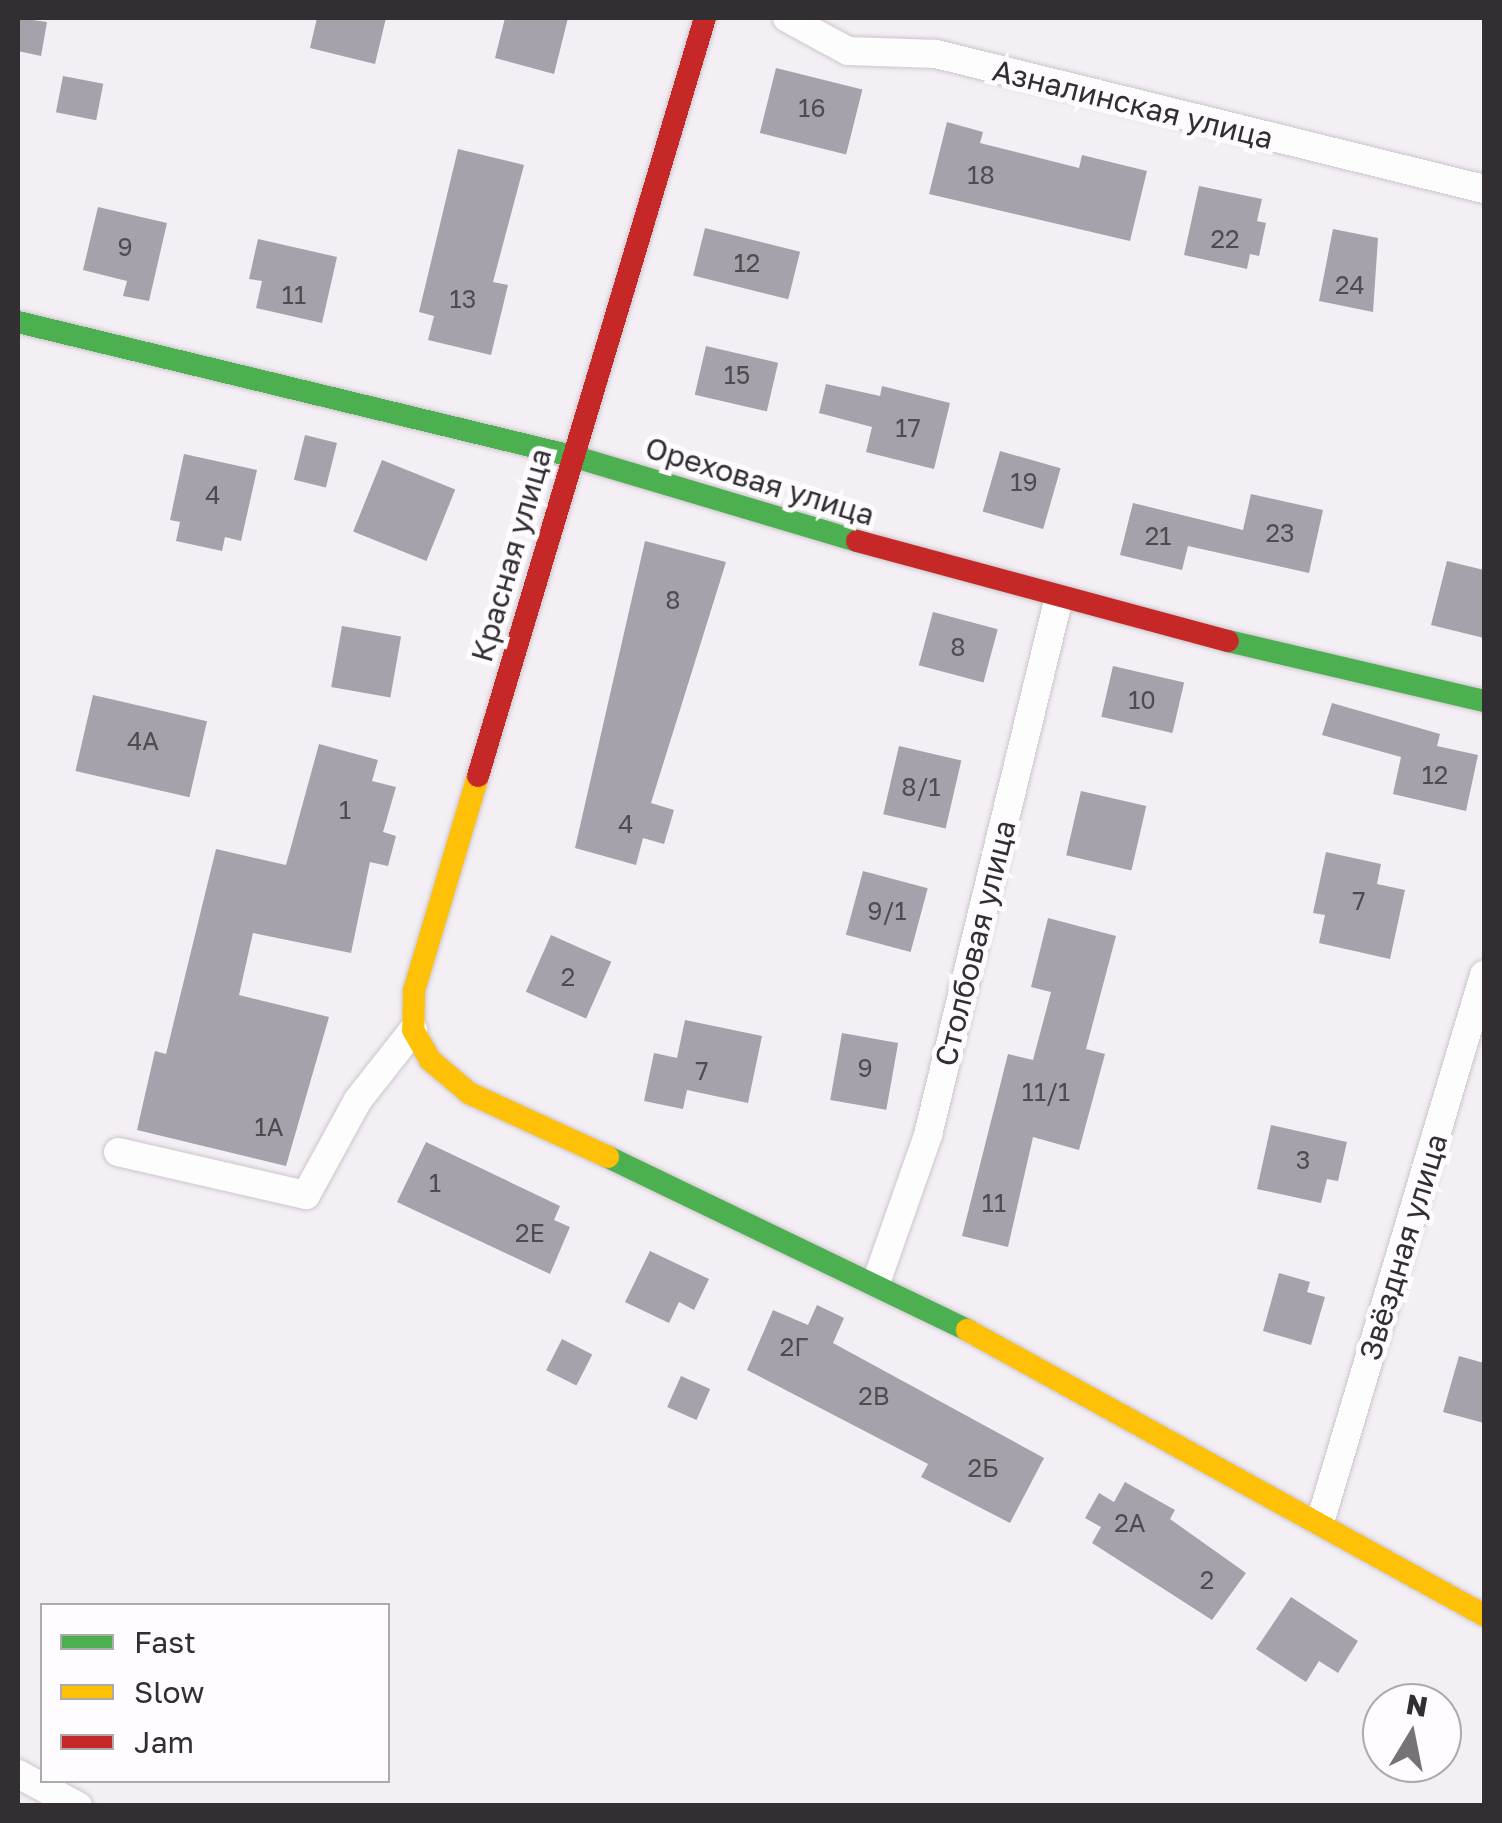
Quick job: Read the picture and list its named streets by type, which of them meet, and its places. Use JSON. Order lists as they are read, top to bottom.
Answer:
{
  "streets": {
    "street": [
      "Азналинская улица",
      "Ореховая улица",
      "Красная улица",
      "Столбовая улица",
      "Звёздная улица"
    ]
  },
  "crossings": [
    ["Ореховая улица", "Красная улица"],
    ["Ореховая улица", "Столбовая улица"]
  ],
  "house_numbers": [
    "16",
    "18",
    "22",
    "9",
    "12",
    "24",
    "11",
    "13",
    "15",
    "17",
    "19",
    "4",
    "23",
    "21",
    "8",
    "8",
    "10",
    "4А",
    "12",
    "8/1",
    "1",
    "4",
    "7",
    "9/1",
    "2",
    "9",
    "7",
    "11/1",
    "1А",
    "3",
    "1",
    "11",
    "2Е",
    "2Г",
    "2В",
    "2Б",
    "2А",
    "2"
  ],
  "legend": ["Fast", "Slow", "Jam"],
  "north": "top"
}
